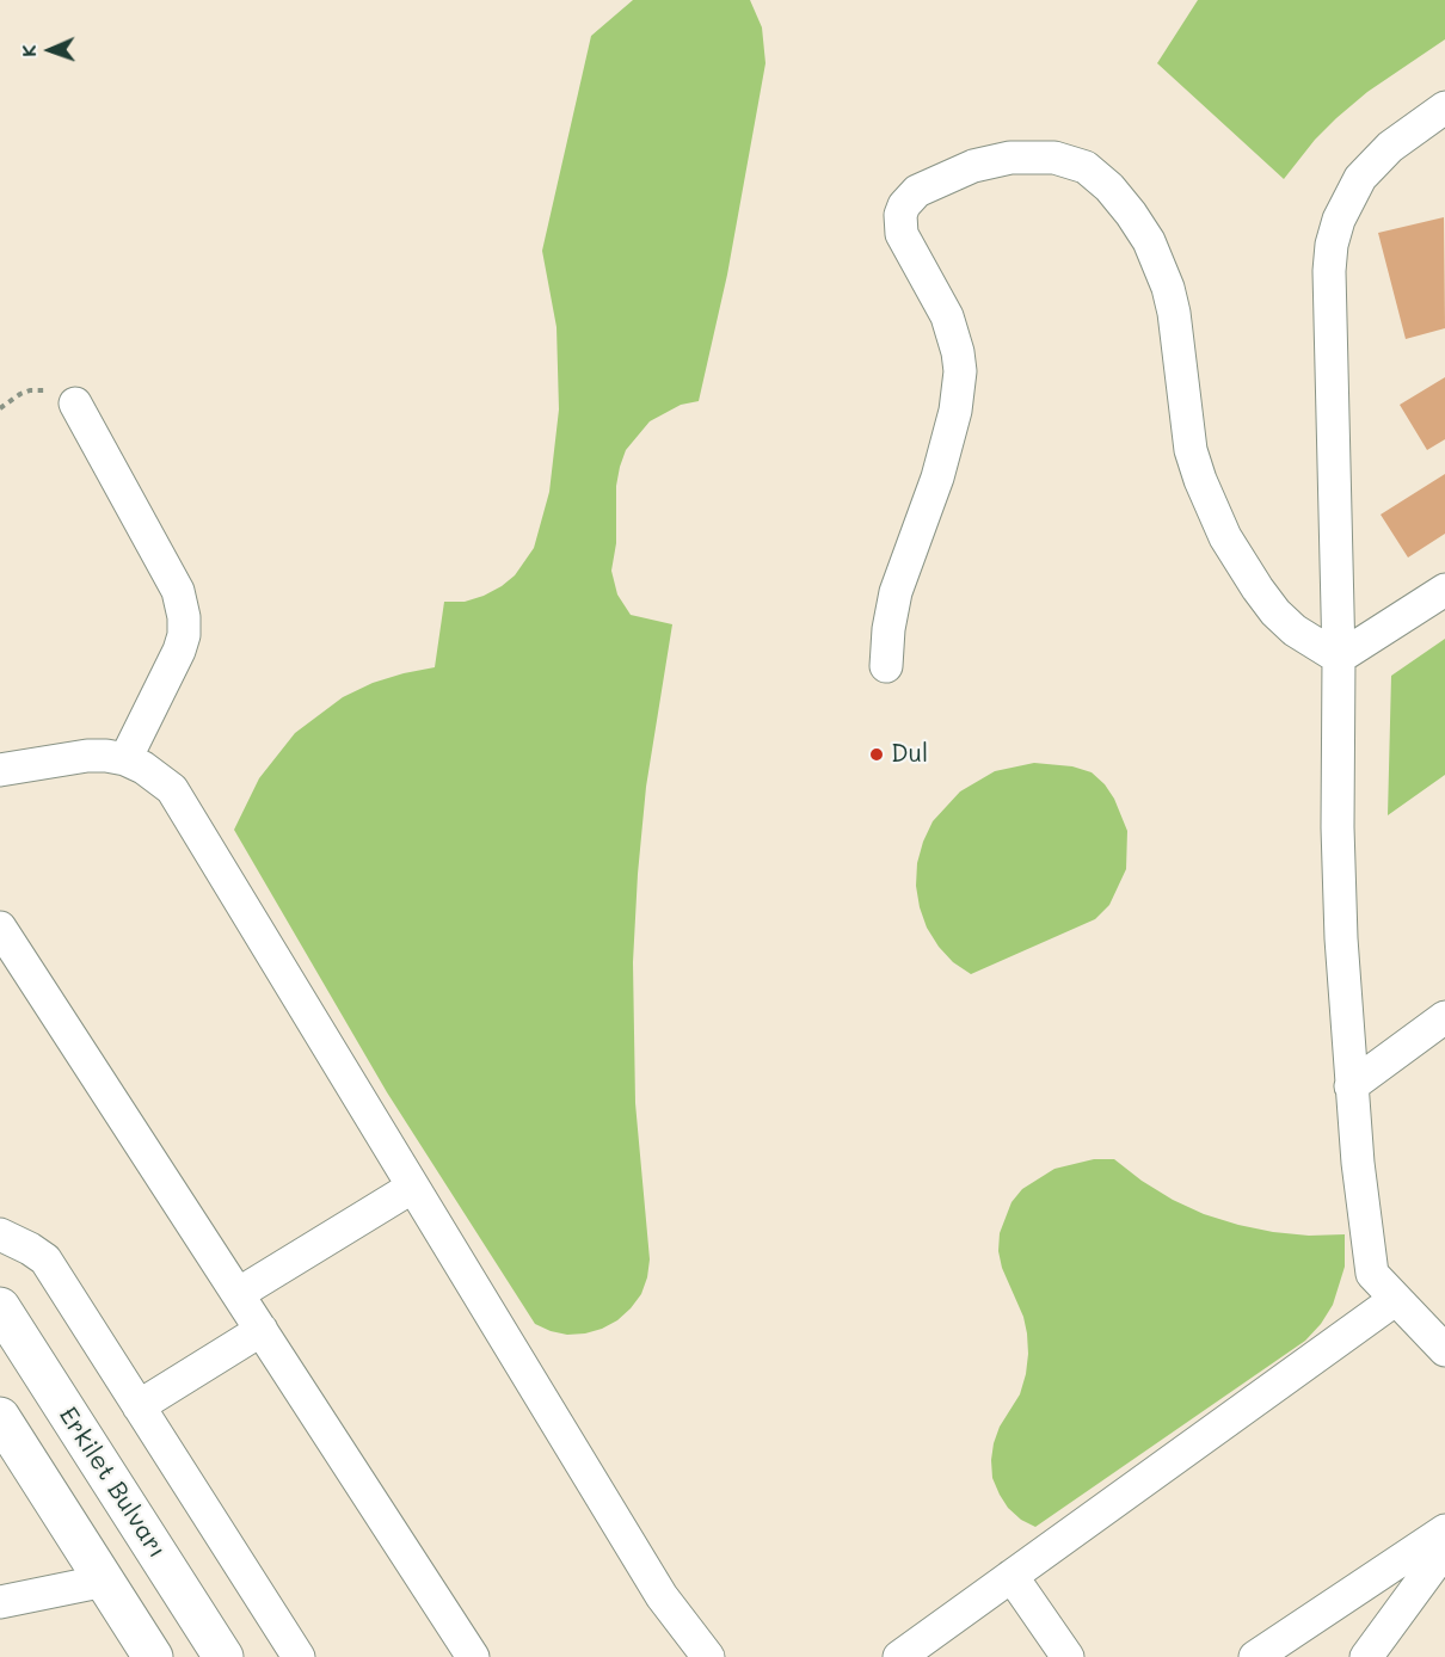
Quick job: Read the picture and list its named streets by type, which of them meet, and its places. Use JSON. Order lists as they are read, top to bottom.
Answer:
{
  "streets": {
    "main road": ["Erkilet Bulvarı"]
  },
  "places": ["Dul"],
  "north": "left"
}
